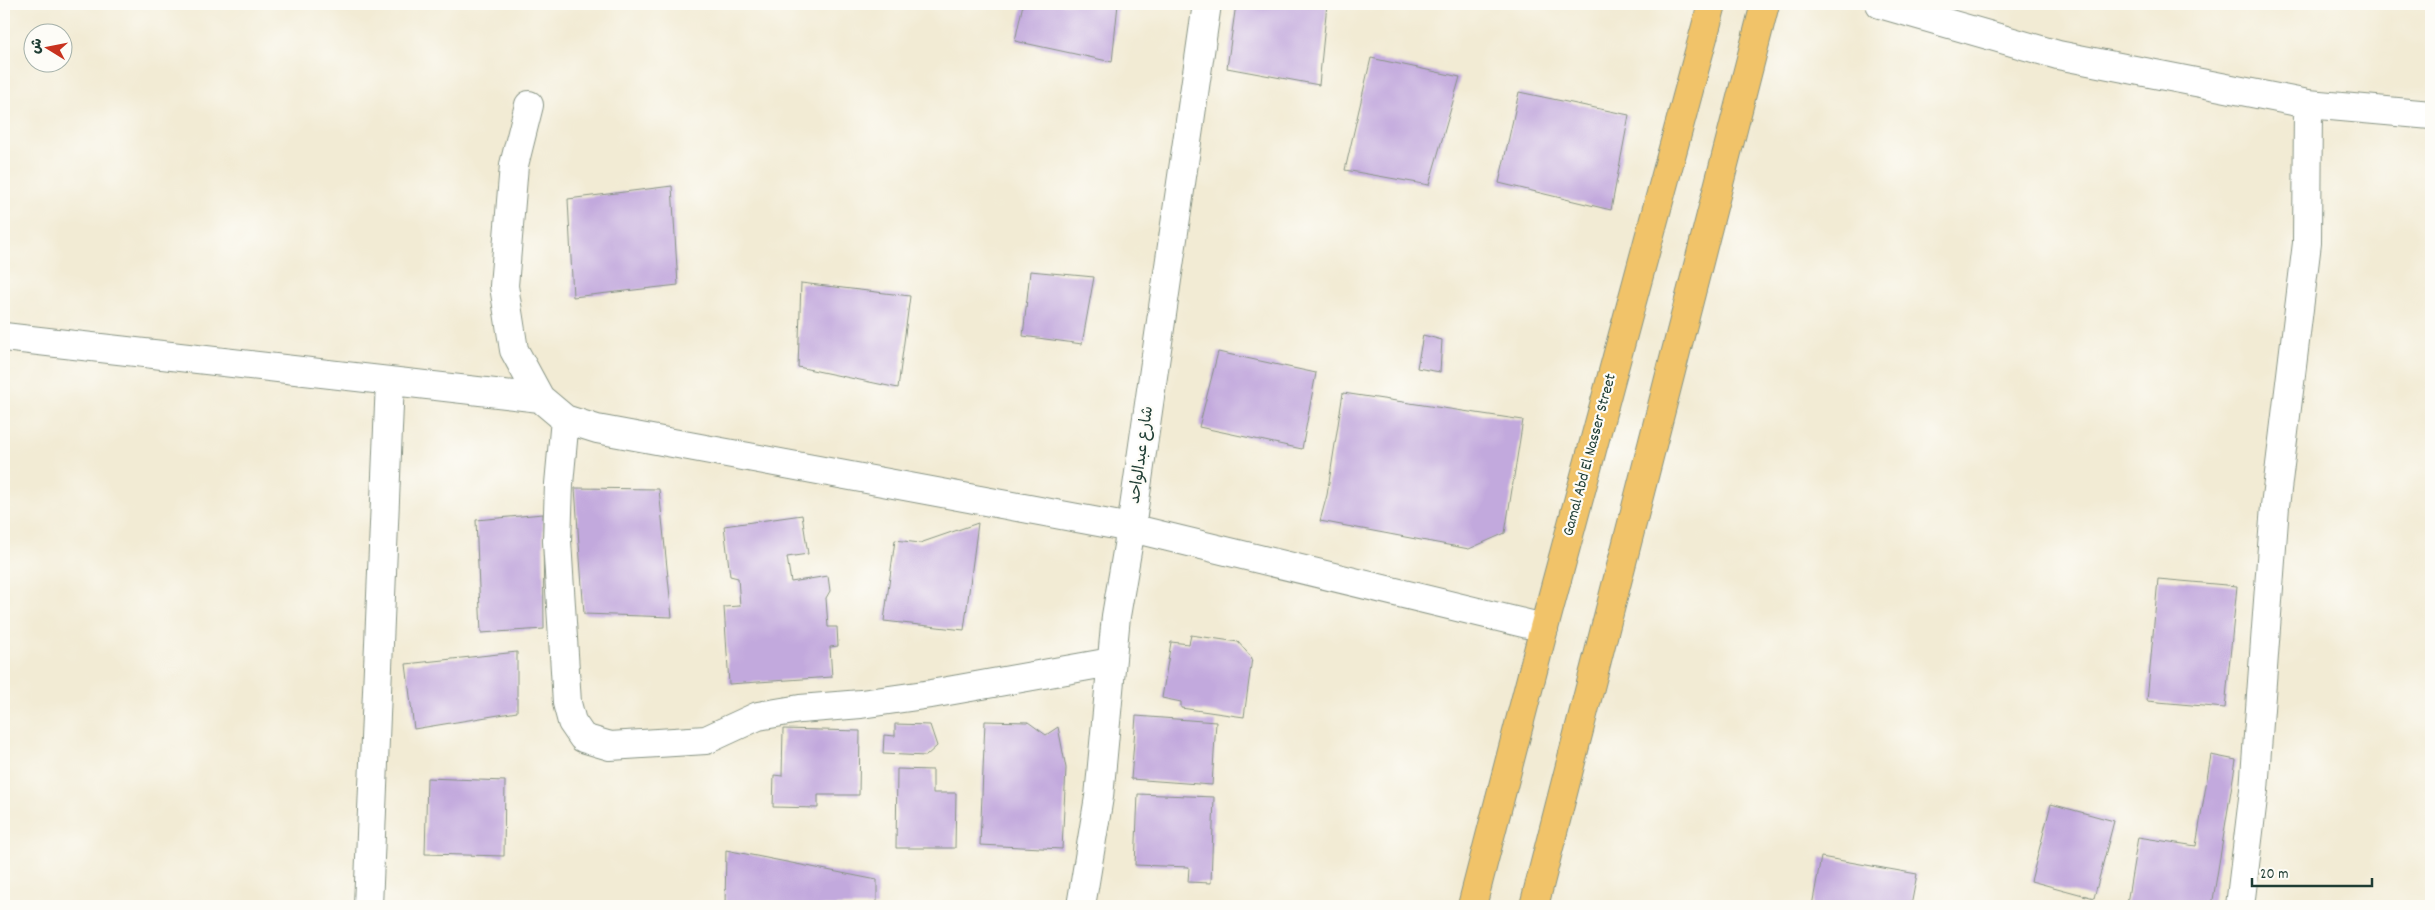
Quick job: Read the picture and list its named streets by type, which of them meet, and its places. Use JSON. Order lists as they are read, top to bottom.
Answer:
{
  "streets": {
    "main road": ["Gamal Abd El Nasser Street"],
    "street": ["شارع عبدالواحد"]
  },
  "scale_bar": "20 m",
  "north": "left"
}
